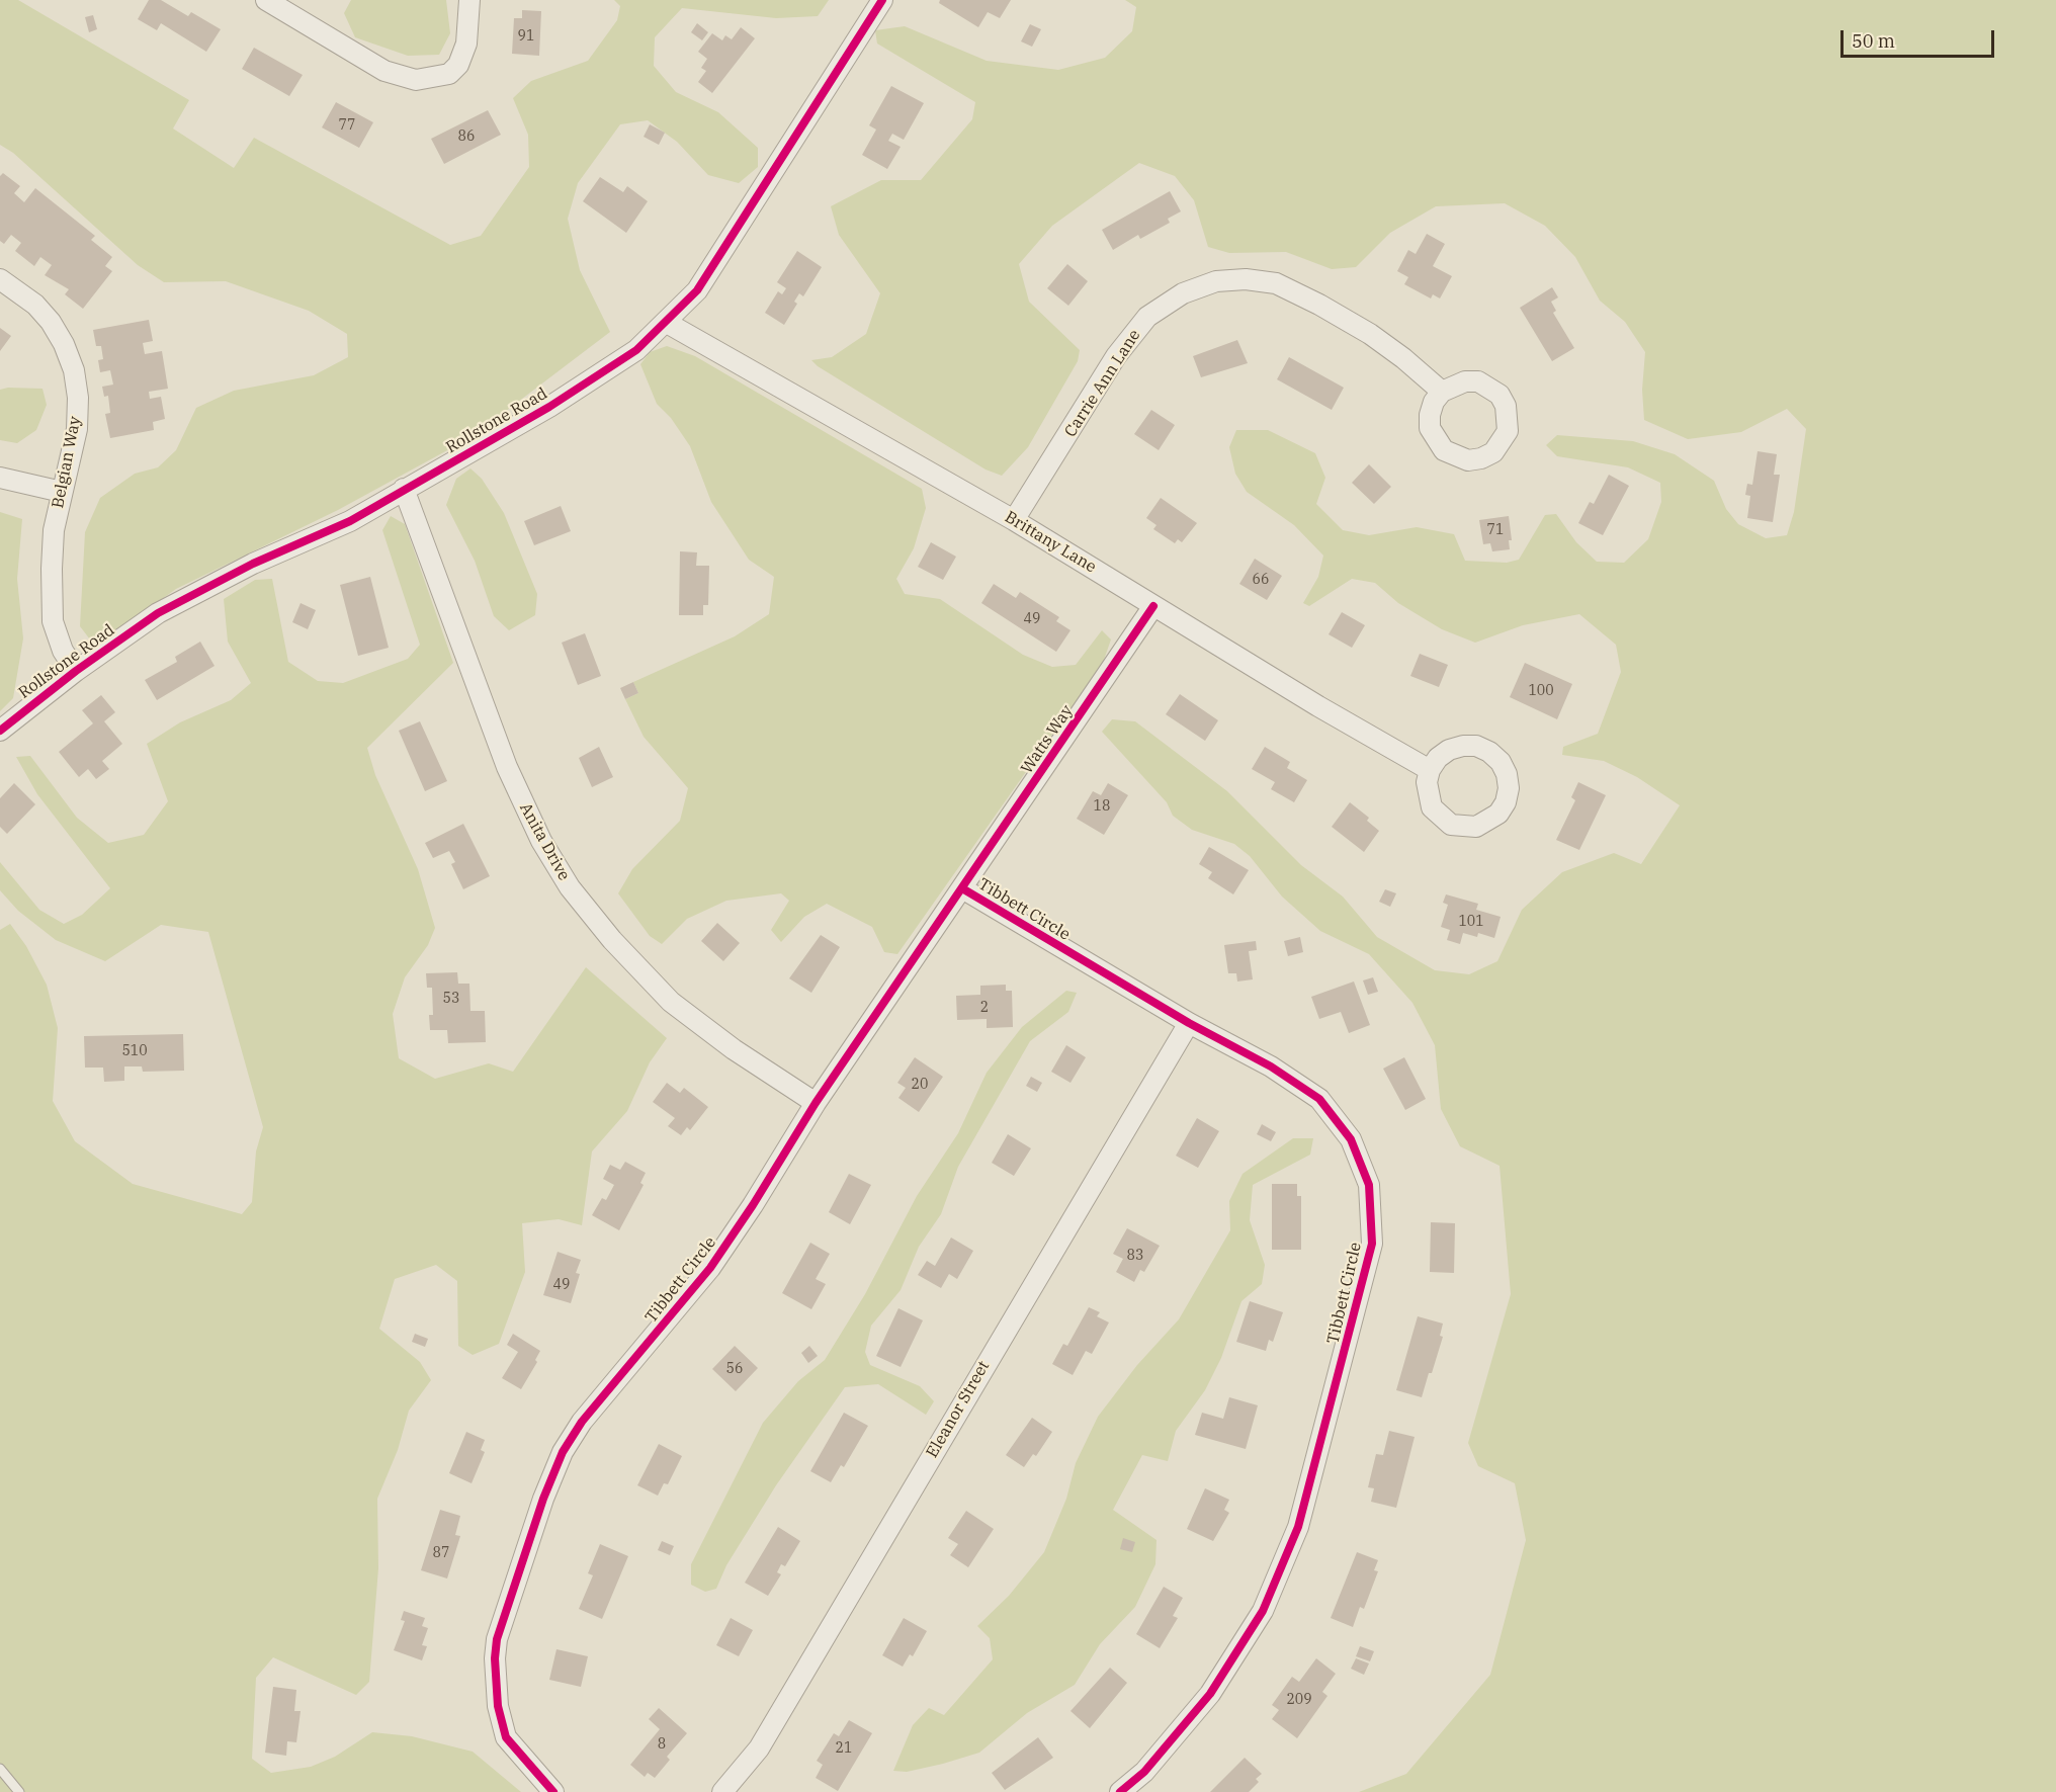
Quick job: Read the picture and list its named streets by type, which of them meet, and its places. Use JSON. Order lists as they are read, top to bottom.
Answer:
{
  "streets": {
    "street": [
      "Carrie Ann Lane",
      "Rollstone Road",
      "Belgian Way",
      "Brittany Lane",
      "Watts Way",
      "Anita Drive",
      "Tibbett Circle",
      "Eleanor Street"
    ]
  },
  "crossings": [
    ["Carrie Ann Lane", "Brittany Lane"],
    ["Rollstone Road", "Belgian Way"],
    ["Rollstone Road", "Brittany Lane"],
    ["Rollstone Road", "Anita Drive"],
    ["Brittany Lane", "Watts Way"],
    ["Watts Way", "Tibbett Circle"],
    ["Anita Drive", "Tibbett Circle"],
    ["Tibbett Circle", "Eleanor Street"]
  ],
  "house_numbers": [
    "91",
    "77",
    "86",
    "71",
    "66",
    "49",
    "100",
    "18",
    "101",
    "53",
    "2",
    "510",
    "20",
    "83",
    "49",
    "56",
    "87",
    "209",
    "8",
    "21"
  ],
  "scale_bar": "50 m"
}
